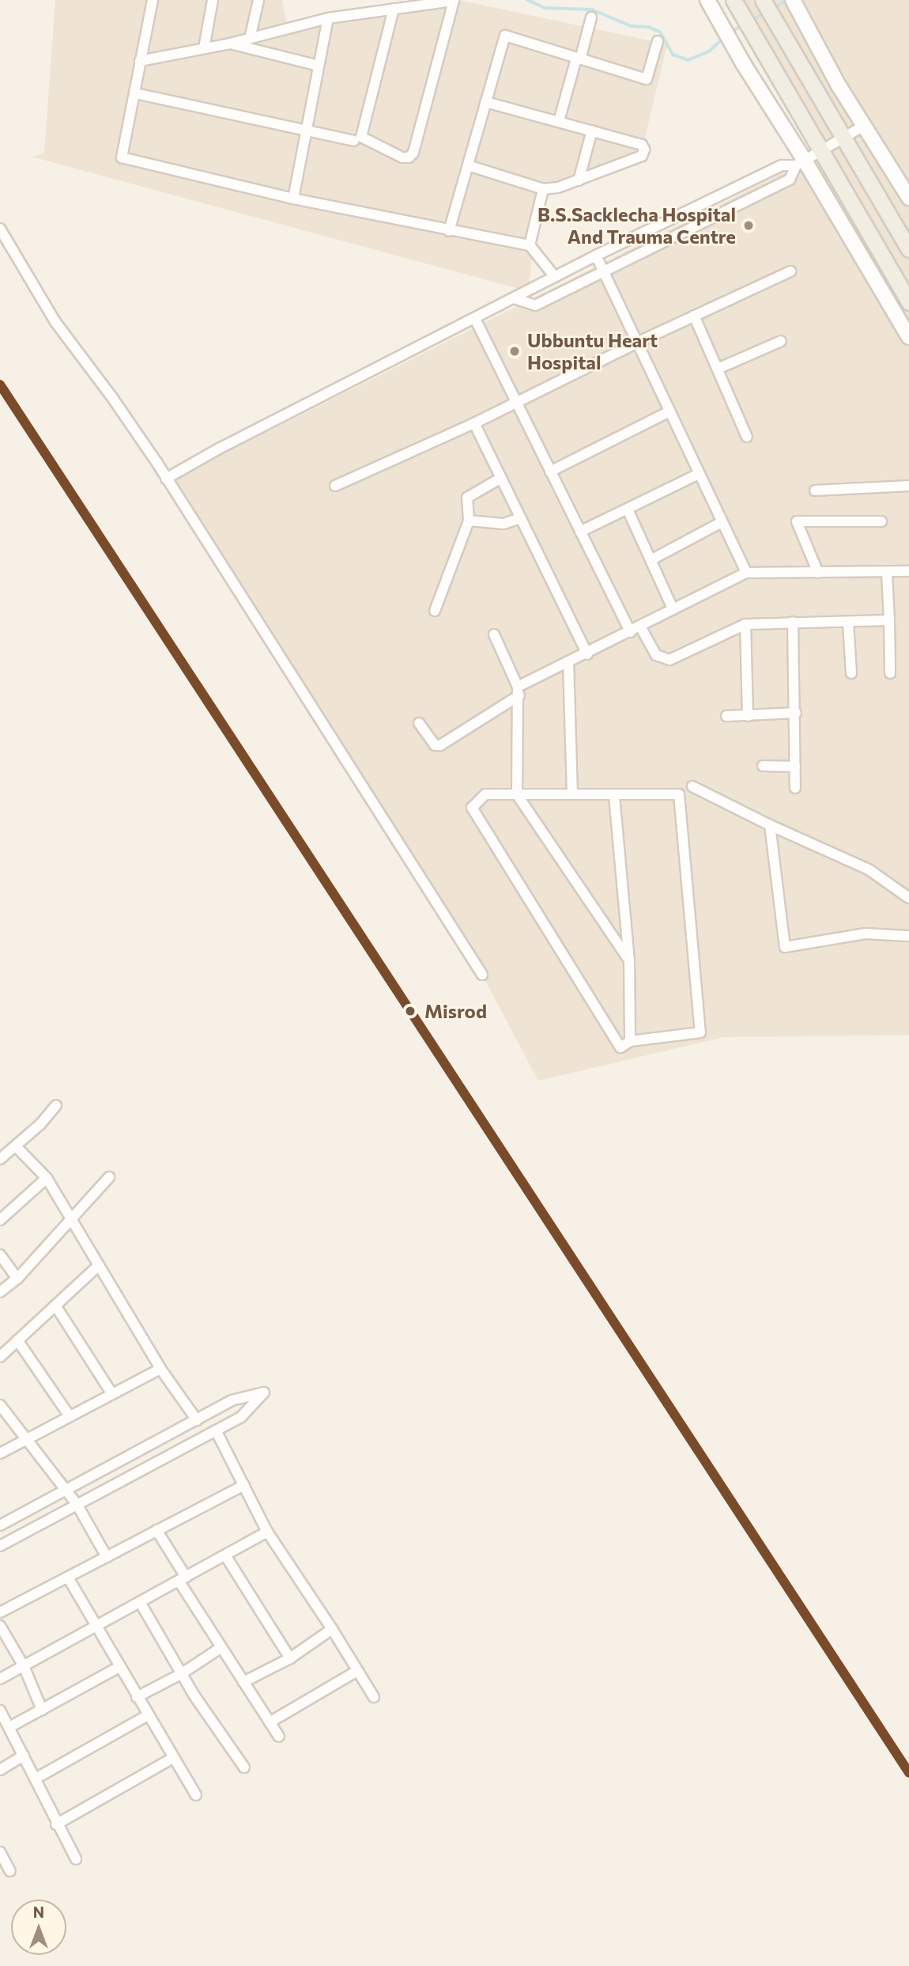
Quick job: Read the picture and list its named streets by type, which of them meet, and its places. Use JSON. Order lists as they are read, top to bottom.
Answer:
{
  "places": ["B.S.Sacklecha Hospital And Trauma Centre", "Ubbuntu Heart Hospital", "Misrod"],
  "north": "top"
}
